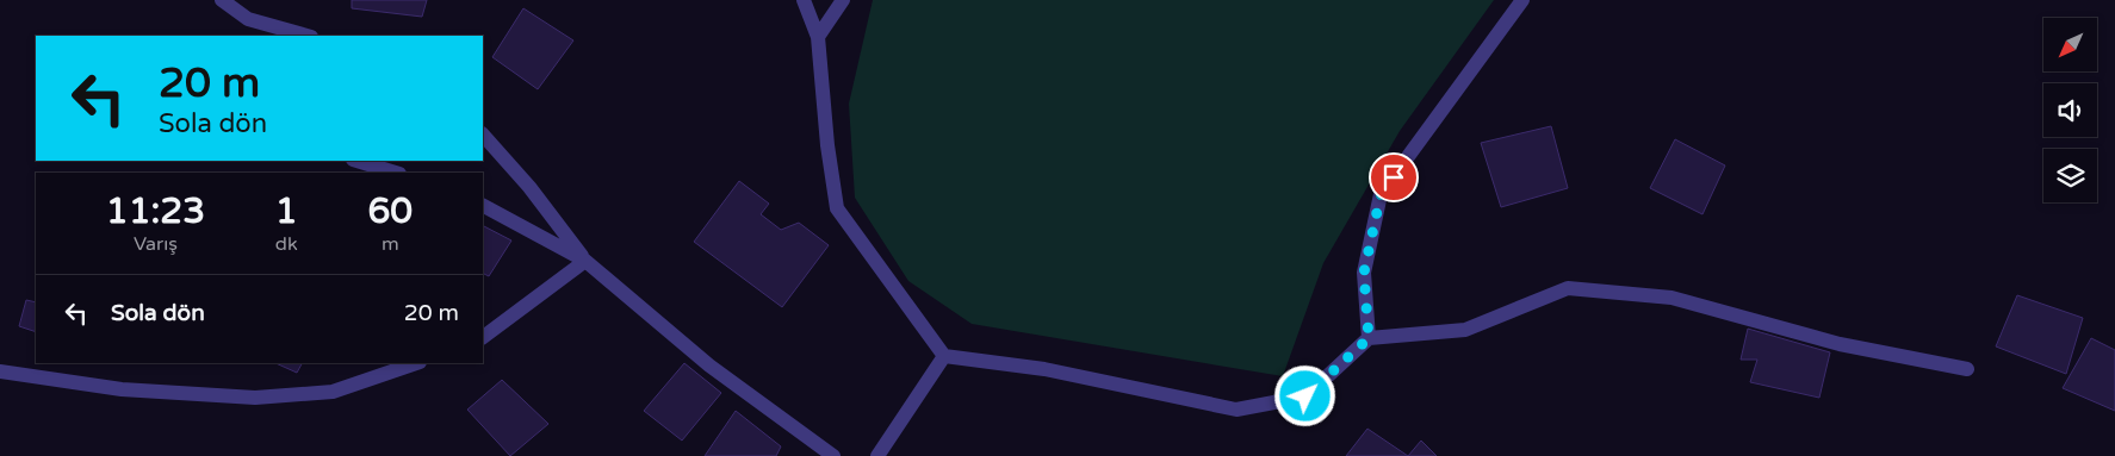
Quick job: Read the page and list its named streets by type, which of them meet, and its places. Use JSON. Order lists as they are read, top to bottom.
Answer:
{
  "north": "bottom left",
  "page": {
    "turn": ["20 m", "Sola dön"],
    "eta": [
      "11:23",
      "Varış",
      "1",
      "dk",
      "60",
      "m"
    ],
    "list": [
      {
        "name": "Sola dön",
        "value": "20 m"
      }
    ]
  }
}
